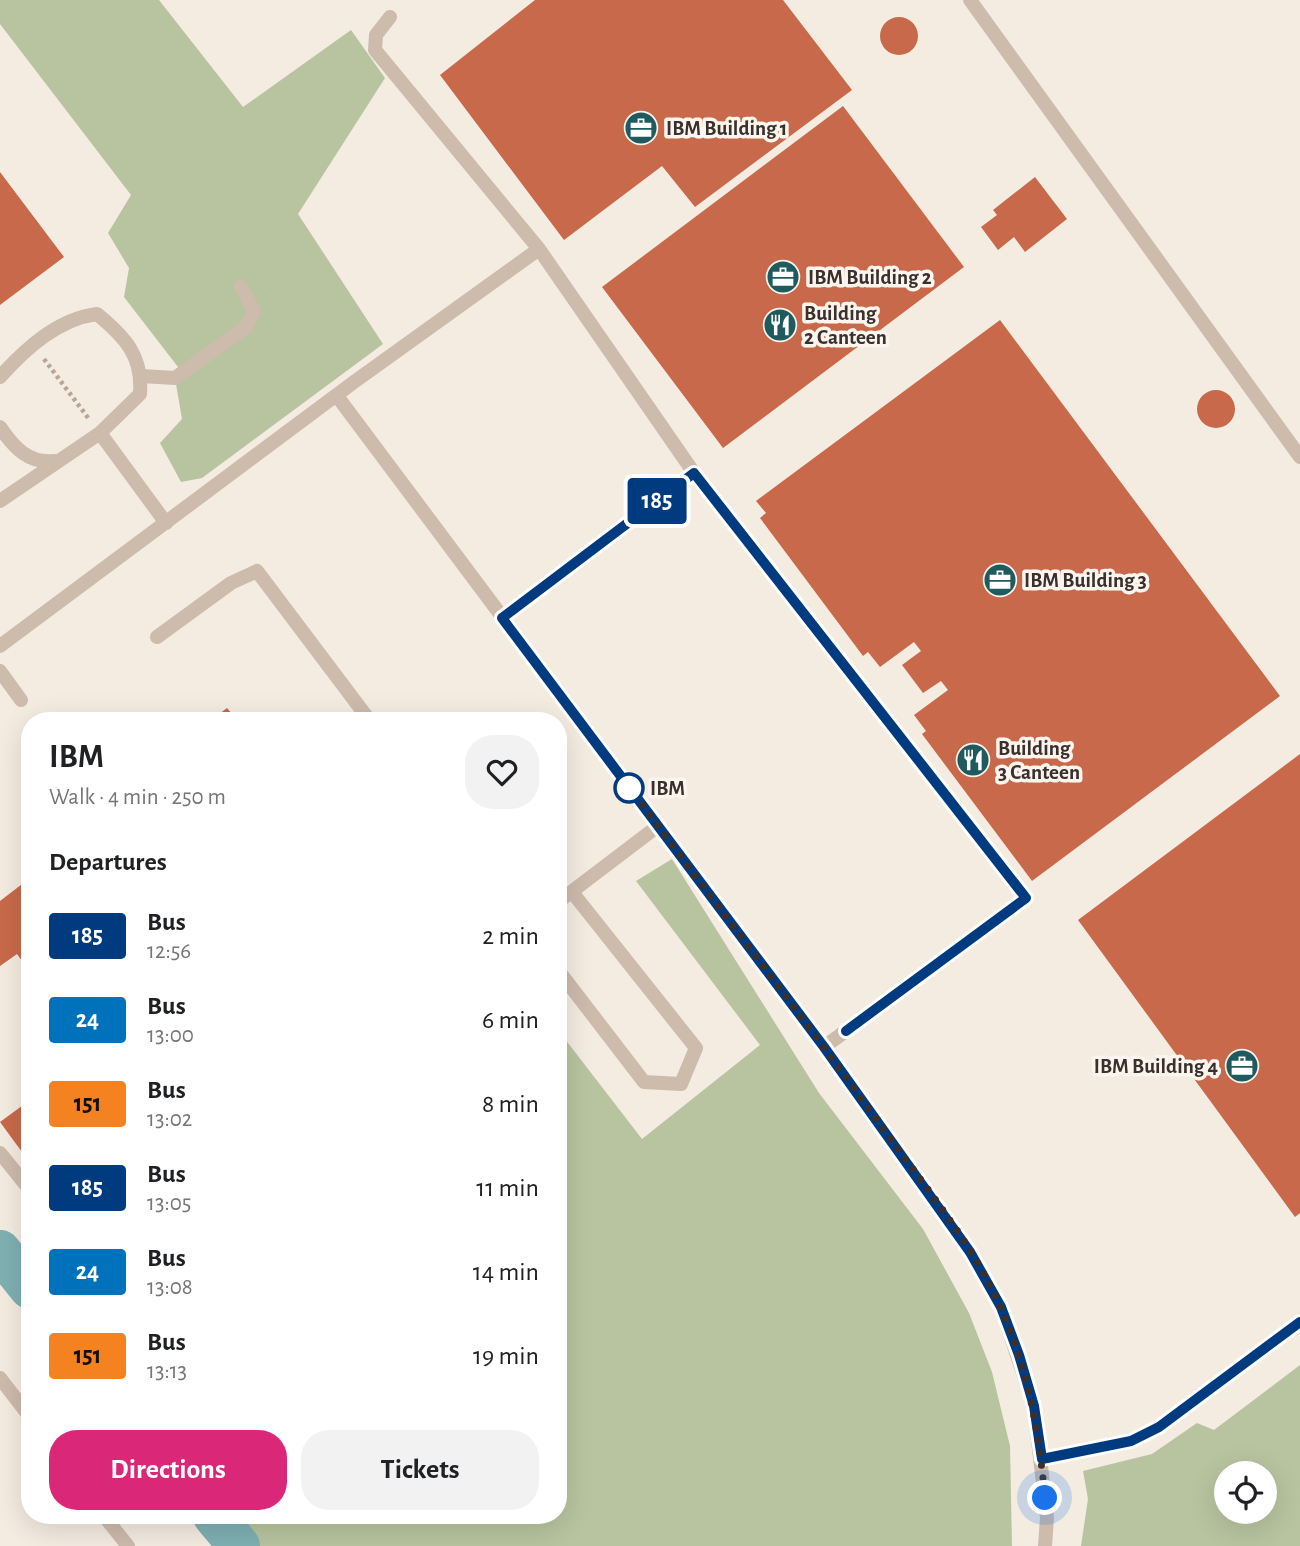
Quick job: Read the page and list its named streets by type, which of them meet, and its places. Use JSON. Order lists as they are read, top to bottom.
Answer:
{
  "places": {
    "office": [
      "IBM Building 1",
      "IBM Building 2",
      "IBM Building 3",
      "IBM Building 4"
    ],
    "restaurant": ["Building 2 Canteen", "Building 3 Canteen"],
    "other": ["IBM"]
  },
  "lines": ["bus line 185"],
  "page": {
    "on_map": "185",
    "heading": [
      ["IBM", "Walk · 4 min · 250 m"],
      "Departures"
    ],
    "list": [
      {
        "mark": "185",
        "name": "Bus",
        "note": "12:56",
        "value": "2 min"
      },
      {
        "mark": "24",
        "name": "Bus",
        "note": "13:00",
        "value": "6 min"
      },
      {
        "mark": "151",
        "name": "Bus",
        "note": "13:02",
        "value": "8 min"
      },
      {
        "mark": "185",
        "name": "Bus",
        "note": "13:05",
        "value": "11 min"
      },
      {
        "mark": "24",
        "name": "Bus",
        "note": "13:08",
        "value": "14 min"
      },
      {
        "mark": "151",
        "name": "Bus",
        "note": "13:13",
        "value": "19 min"
      }
    ],
    "buttons": ["Directions", "Tickets"]
  }
}
